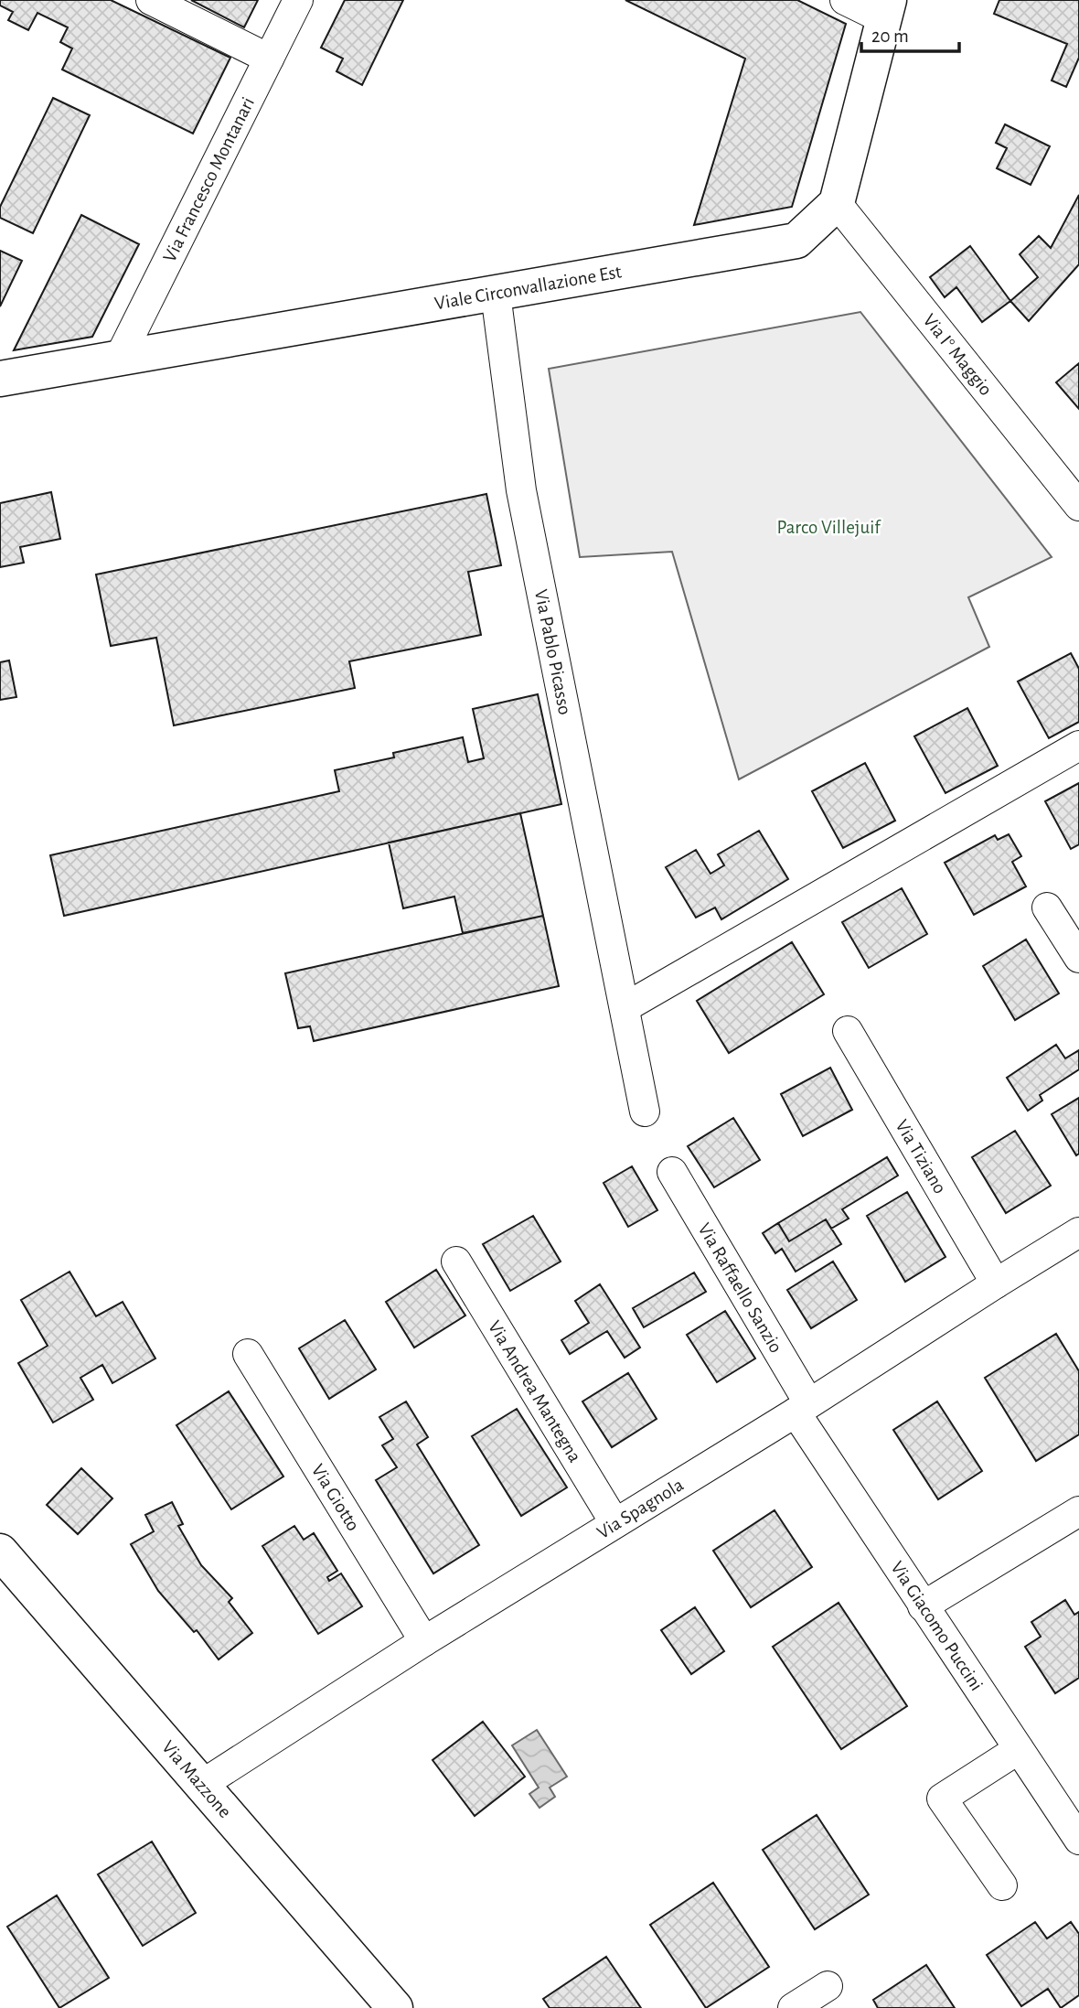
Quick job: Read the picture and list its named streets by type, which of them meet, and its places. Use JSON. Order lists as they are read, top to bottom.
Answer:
{
  "streets": {
    "main road": ["Viale Circonvallazione Est", "Via Mazzone"],
    "street": [
      "Via Francesco Montanari",
      "Via I° Maggio",
      "Via Pablo Picasso",
      "Via Tiziano",
      "Via Raffaello Sanzio",
      "Via Andrea Mantegna",
      "Via Giotto",
      "Via Spagnola",
      "Via Giacomo Puccini"
    ]
  },
  "crossings": [
    ["Via Francesco Montanari", "Viale Circonvallazione Est"],
    ["Viale Circonvallazione Est", "Via I° Maggio"],
    ["Viale Circonvallazione Est", "Via Pablo Picasso"],
    ["Via Tiziano", "Via Spagnola"],
    ["Via Raffaello Sanzio", "Via Spagnola"],
    ["Via Raffaello Sanzio", "Via Giacomo Puccini"],
    ["Via Andrea Mantegna", "Via Spagnola"],
    ["Via Giotto", "Via Spagnola"],
    ["Via Spagnola", "Via Giacomo Puccini"],
    ["Via Spagnola", "Via Mazzone"]
  ],
  "parks": ["Parco Villejuif"],
  "scale_bar": "20 m"
}
